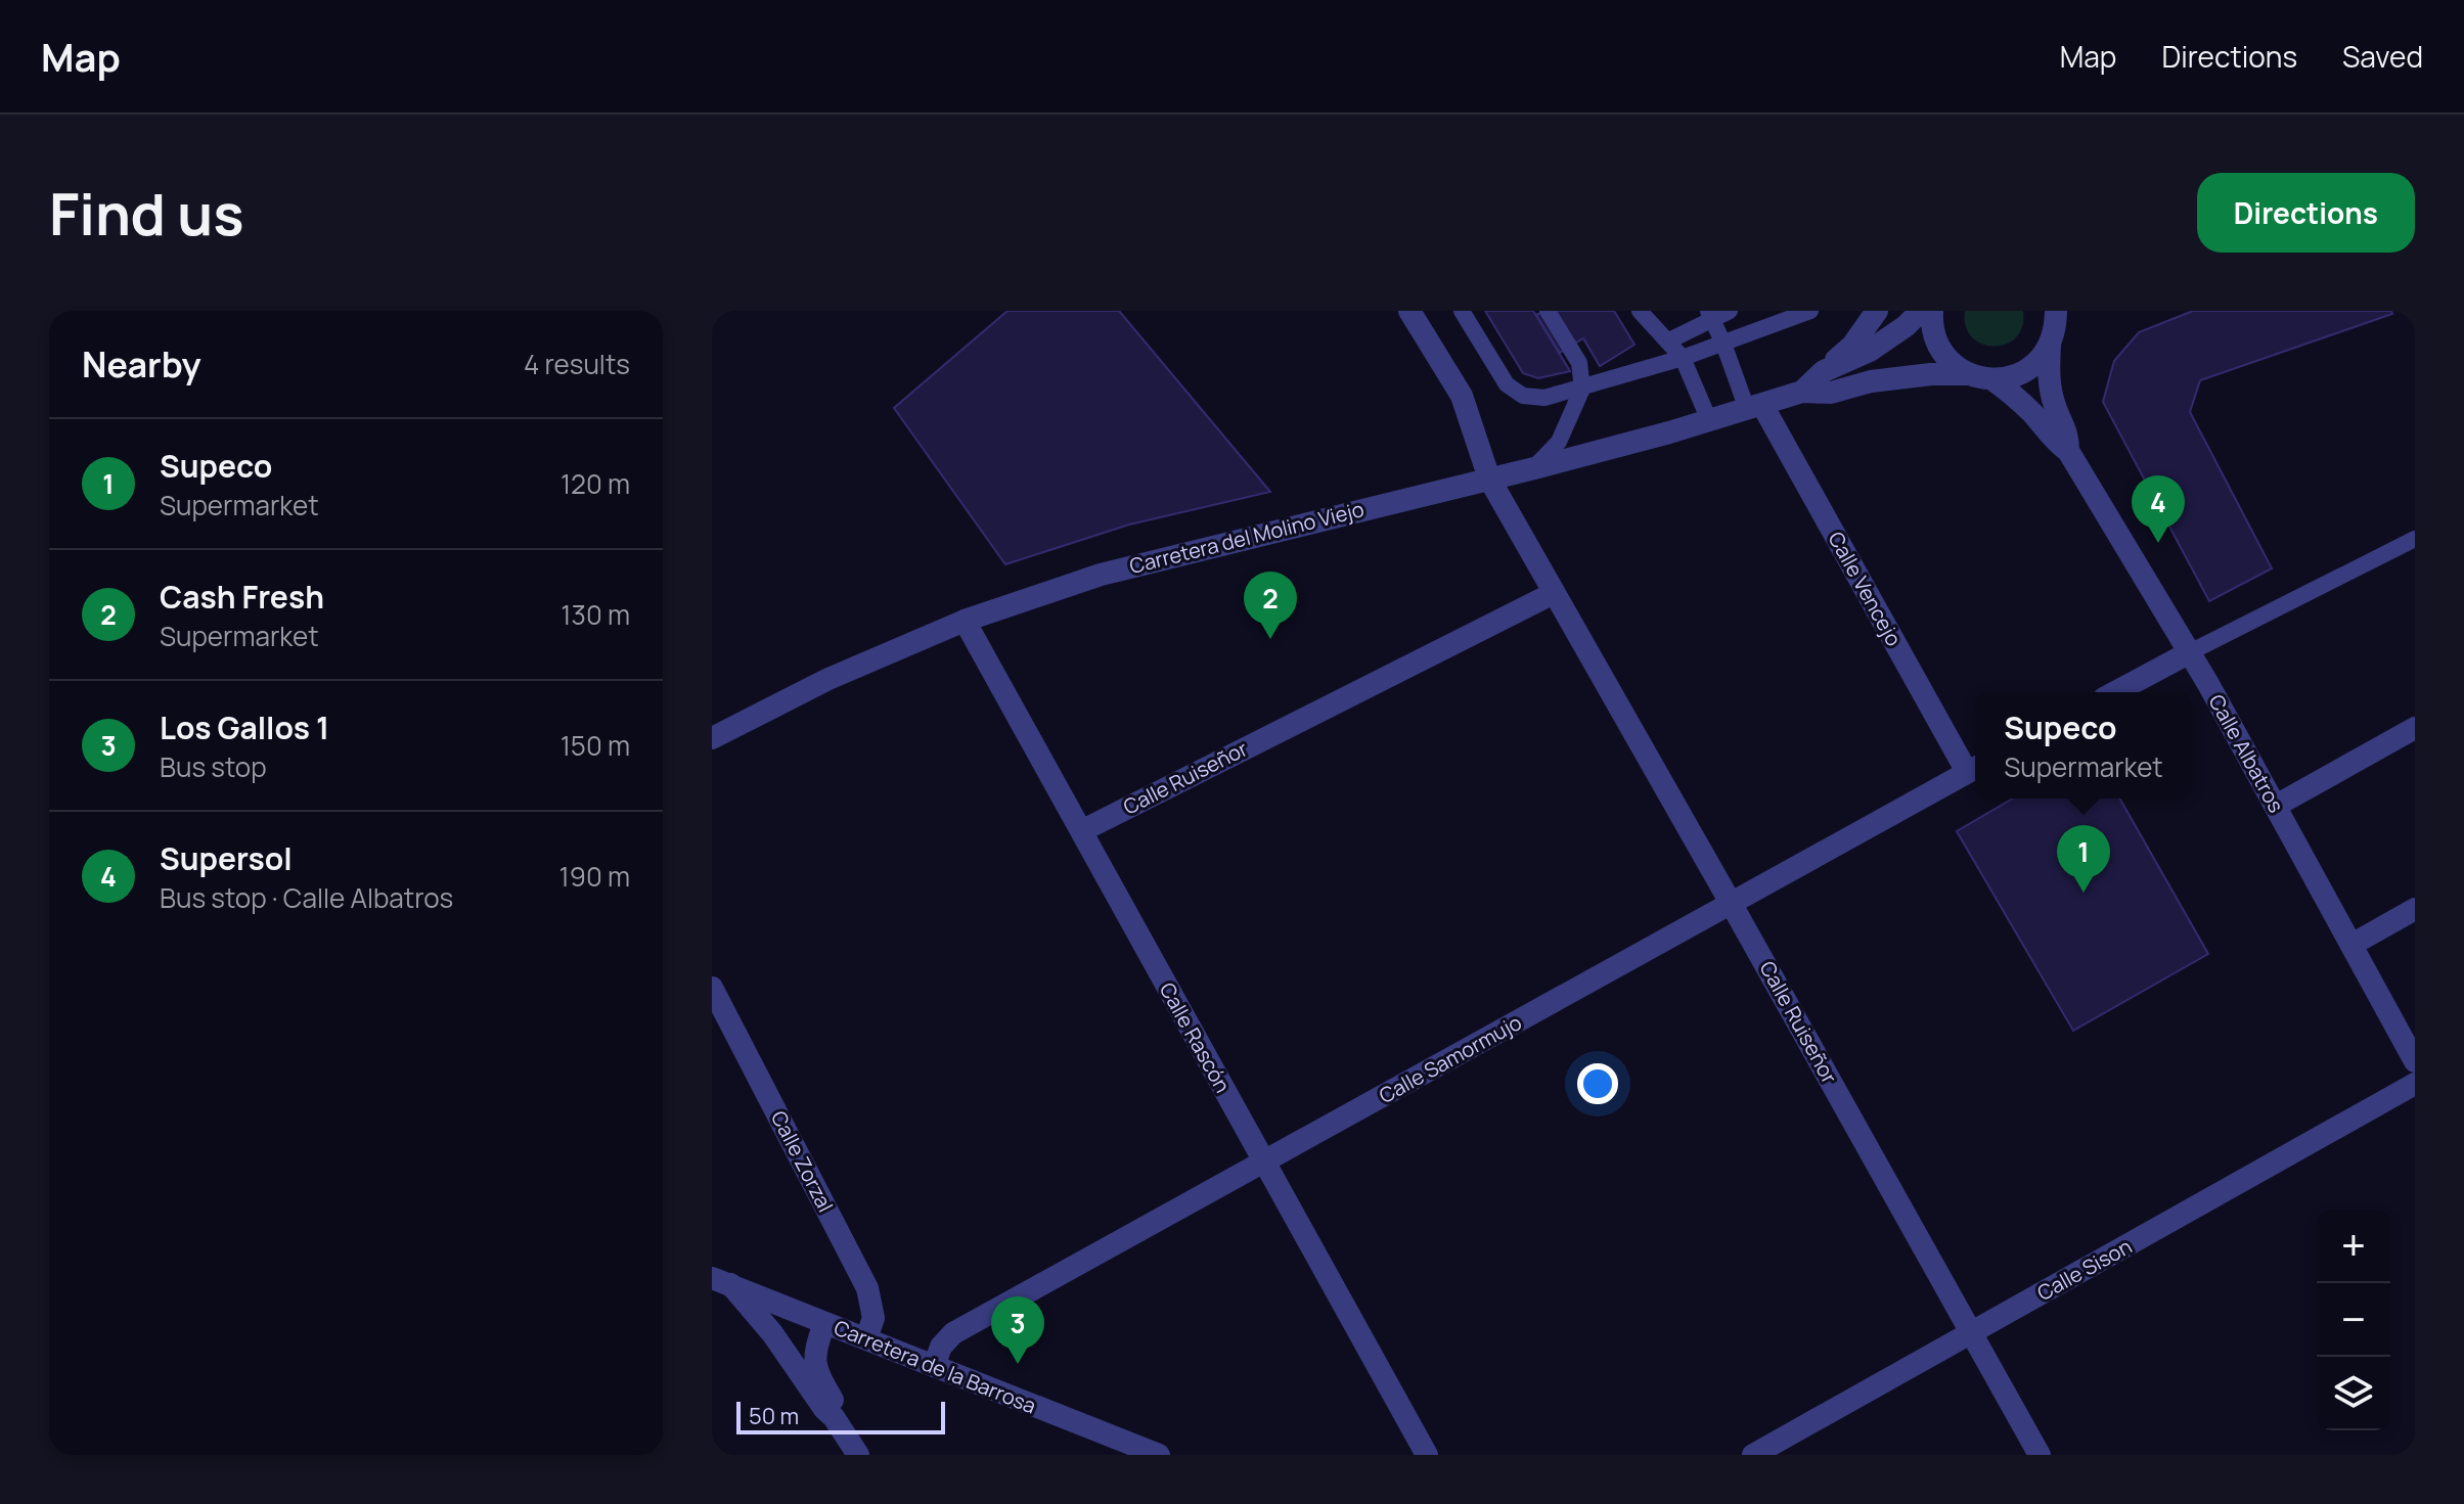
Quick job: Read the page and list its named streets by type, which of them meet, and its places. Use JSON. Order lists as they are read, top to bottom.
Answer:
{
  "streets": {
    "street": [
      "Carretera del Molino Viejo",
      "Calle Vencejo",
      "Calle Albatros",
      "Calle Ruiseñor",
      "Calle Rascón",
      "Calle Samormujo",
      "Calle Zorzal",
      "Calle Sison",
      "Carretera de la Barrosa"
    ]
  },
  "crossings": [
    ["Carretera del Molino Viejo", "Calle Vencejo"],
    ["Carretera del Molino Viejo", "Calle Ruiseñor"],
    ["Carretera del Molino Viejo", "Calle Rascón"],
    ["Calle Vencejo", "Calle Samormujo"],
    ["Calle Ruiseñor", "Calle Rascón"],
    ["Calle Ruiseñor", "Calle Samormujo"],
    ["Calle Ruiseñor", "Calle Sison"],
    ["Calle Rascón", "Calle Samormujo"],
    ["Calle Samormujo", "Carretera de la Barrosa"],
    ["Calle Zorzal", "Carretera de la Barrosa"]
  ],
  "scale_bar": "50 m",
  "page": {
    "header": "Map",
    "nav": ["Map", "Directions", "Saved"],
    "buttons": "Directions",
    "title": "Find us",
    "heading": ["Nearby", "4 results"],
    "list": [
      {
        "mark": "1",
        "name": "Supeco",
        "note": "Supermarket",
        "value": "120 m"
      },
      {
        "mark": "2",
        "name": "Cash Fresh",
        "note": "Supermarket",
        "value": "130 m"
      },
      {
        "mark": "3",
        "name": "Los Gallos 1",
        "note": "Bus stop",
        "value": "150 m"
      },
      {
        "mark": "4",
        "name": "Supersol",
        "note": "Bus stop · Calle Albatros",
        "value": "190 m"
      }
    ],
    "pins": [
      "4",
      "2",
      "1",
      "3"
    ],
    "popup": ["Supeco", "Supermarket"],
    "map_buttons": ["+", "−"],
    "scale": "50 m"
  }
}
